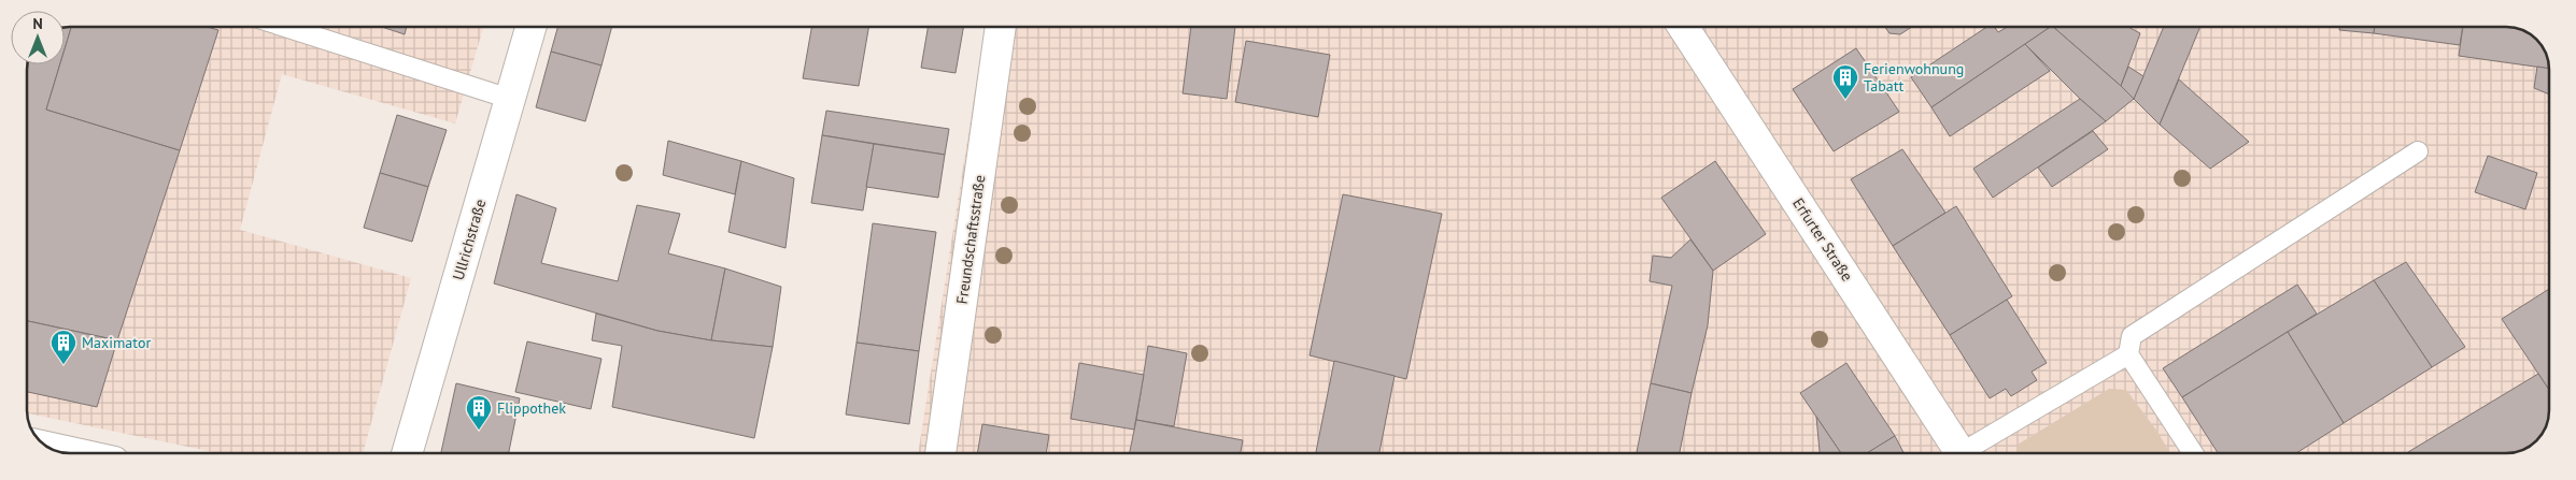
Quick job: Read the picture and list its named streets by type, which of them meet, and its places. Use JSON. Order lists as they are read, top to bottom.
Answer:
{
  "streets": {
    "street": ["Ullrichstraße", "Freundschaftsstraße", "Erfurter Straße"]
  },
  "places": {
    "building": ["Ferienwohnung Tabatt", "Maximator", "Flippothek"]
  },
  "north": "top"
}
